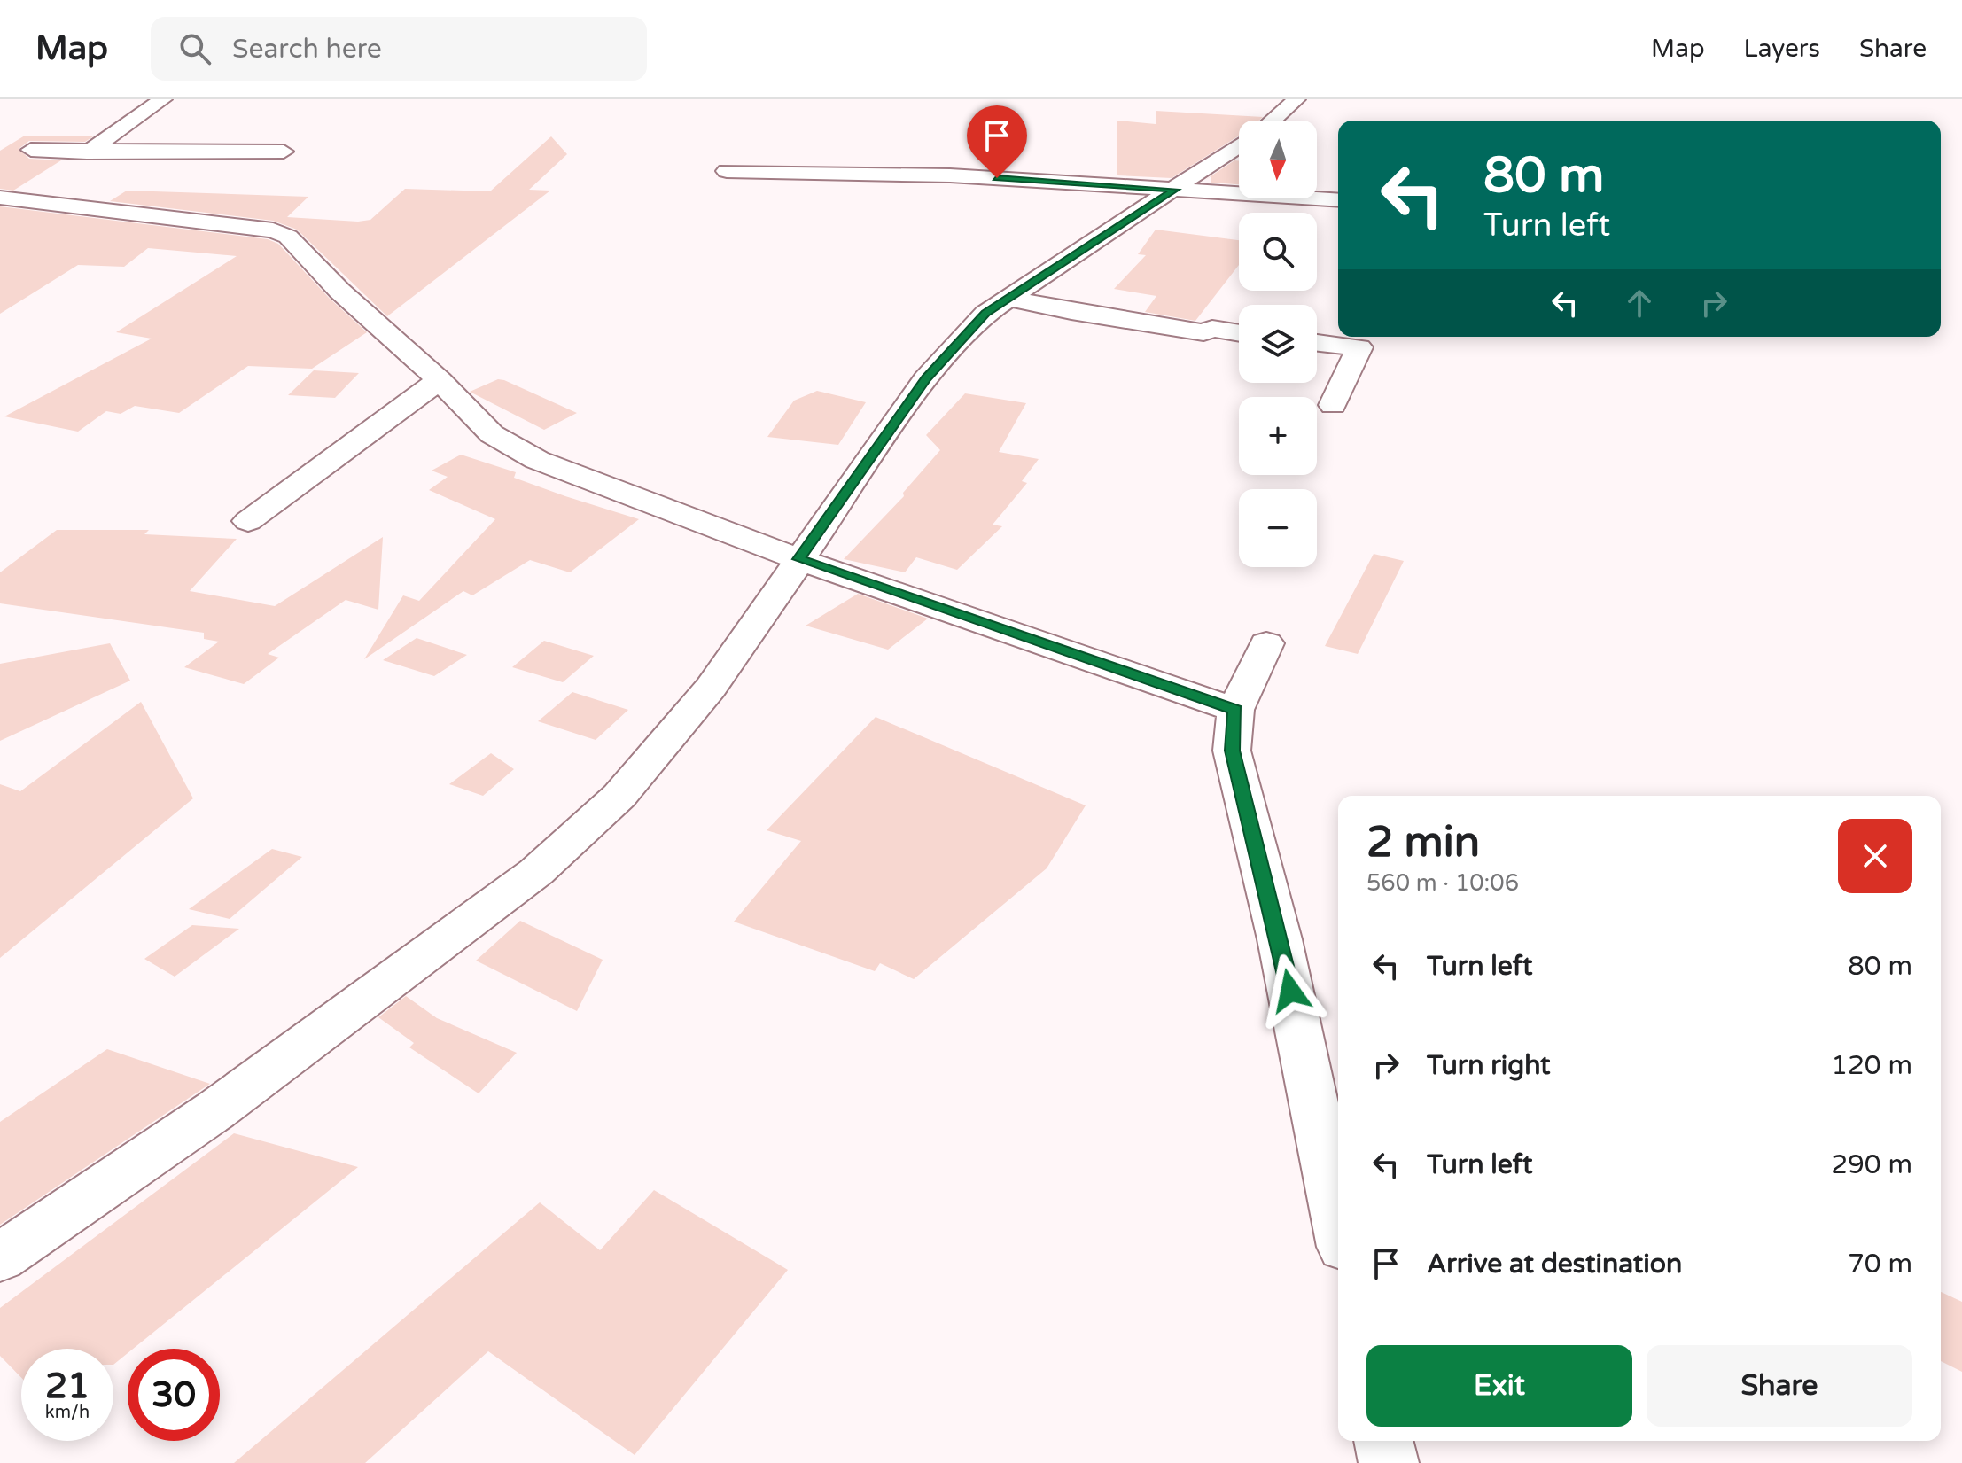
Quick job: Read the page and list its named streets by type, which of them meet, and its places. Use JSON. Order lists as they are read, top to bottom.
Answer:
{
  "north": "bottom",
  "page": {
    "header": "Map",
    "search": "Search here",
    "nav": ["Map", "Layers", "Share"],
    "map_buttons": ["+", "−"],
    "turn": ["80 m", "Turn left"],
    "heading": ["2 min", "560 m · 10:06"],
    "list": [
      {
        "name": "Turn left",
        "value": "80 m"
      },
      {
        "name": "Turn right",
        "value": "120 m"
      },
      {
        "name": "Turn left",
        "value": "290 m"
      },
      {
        "name": "Arrive at destination",
        "value": "70 m"
      }
    ],
    "buttons": ["Exit", "Share"],
    "speed": "21 km/h",
    "limit": "30"
  }
}
